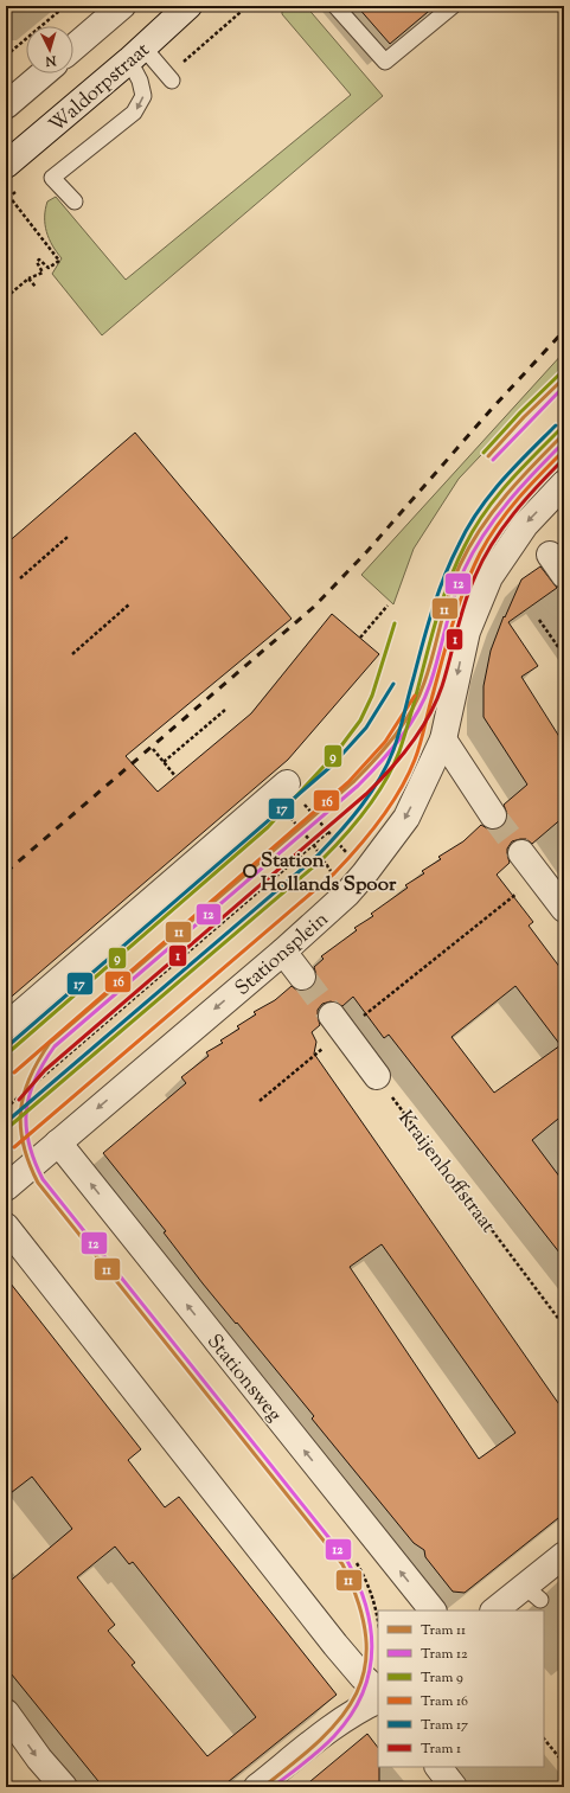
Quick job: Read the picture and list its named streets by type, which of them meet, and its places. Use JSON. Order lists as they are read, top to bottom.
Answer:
{
  "streets": {
    "street": ["Waldorpstraat", "Stationsplein", "Stationsweg"],
    "path": ["Kraijenhoffstraat"]
  },
  "crossings": [
    ["Stationsplein", "Stationsweg"]
  ],
  "places": ["Station Hollands Spoor"],
  "lines": [
    "tram line 9",
    "tram line 11",
    "tram line 12",
    "tram line 17",
    "tram line 16",
    "tram line 1"
  ],
  "legend": [
    "Tram 11",
    "Tram 12",
    "Tram 9",
    "Tram 16",
    "Tram 17",
    "Tram 1"
  ],
  "north": "bottom"
}
